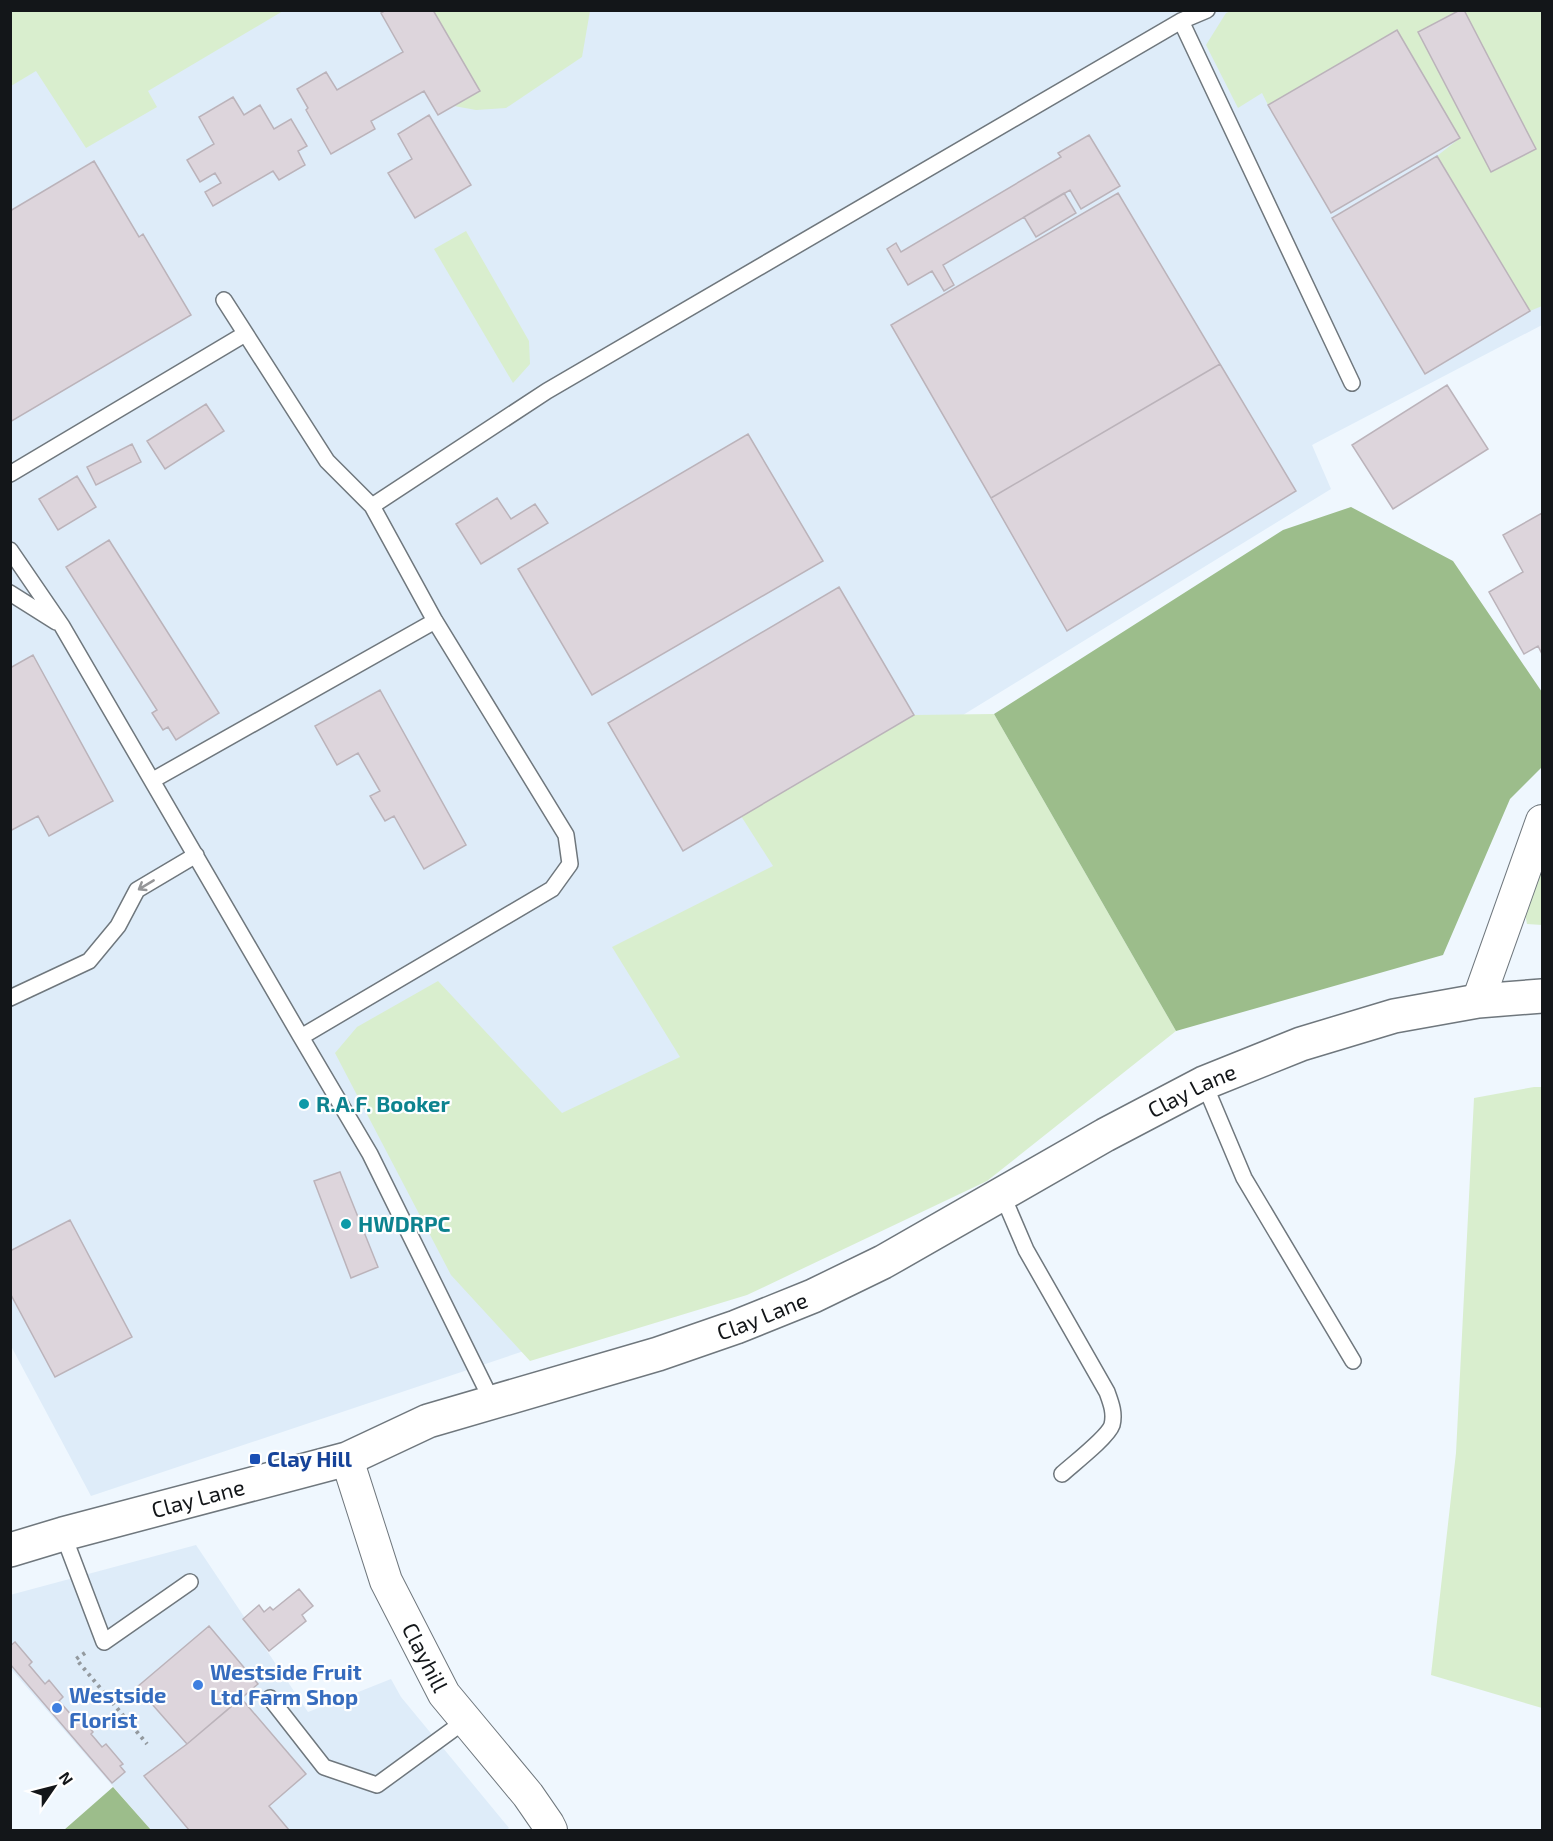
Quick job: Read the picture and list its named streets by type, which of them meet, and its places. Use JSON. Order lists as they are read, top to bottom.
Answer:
{
  "streets": {
    "street": ["Clay Lane", "Clayhill"]
  },
  "crossings": [
    ["Clay Lane", "Clayhill"]
  ],
  "places": {
    "other": [
      "R.A.F. Booker",
      "HWDRPC",
      "Westside Fruit Ltd Farm Shop",
      "Westside Florist"
    ],
    "transit": ["Clay Hill"]
  },
  "north": "top right"
}
